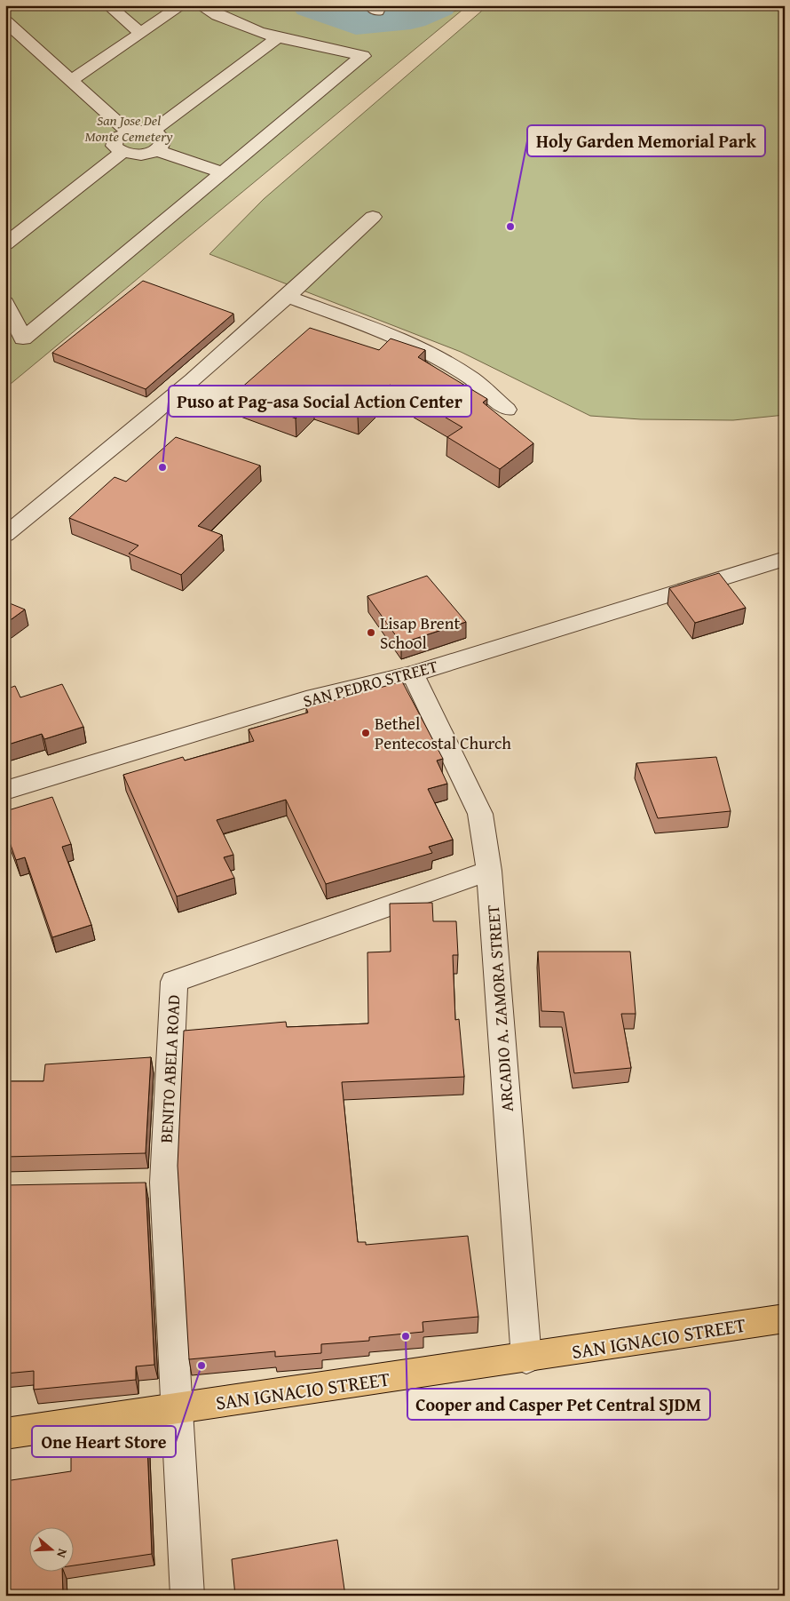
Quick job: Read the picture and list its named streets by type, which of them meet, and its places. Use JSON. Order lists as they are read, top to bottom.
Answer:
{
  "streets": {
    "main road": ["SAN IGNACIO STREET"],
    "street": ["SAN PEDRO STREET", "ARCADIO A. ZAMORA STREET", "BENITO ABELA ROAD"]
  },
  "crossings": [
    ["SAN PEDRO STREET", "ARCADIO A. ZAMORA STREET"],
    ["ARCADIO A. ZAMORA STREET", "BENITO ABELA ROAD"],
    ["ARCADIO A. ZAMORA STREET", "SAN IGNACIO STREET"],
    ["BENITO ABELA ROAD", "SAN IGNACIO STREET"]
  ],
  "parks": ["San Jose Del Monte Cemetery"],
  "places": [
    "Holy Garden Memorial Park",
    "Puso at Pag-asa Social Action Center",
    "Lisap Brent School",
    "Bethel Pentecostal Church",
    "Cooper and Casper Pet Central SJDM",
    "One Heart Store"
  ],
  "north": "right"
}
